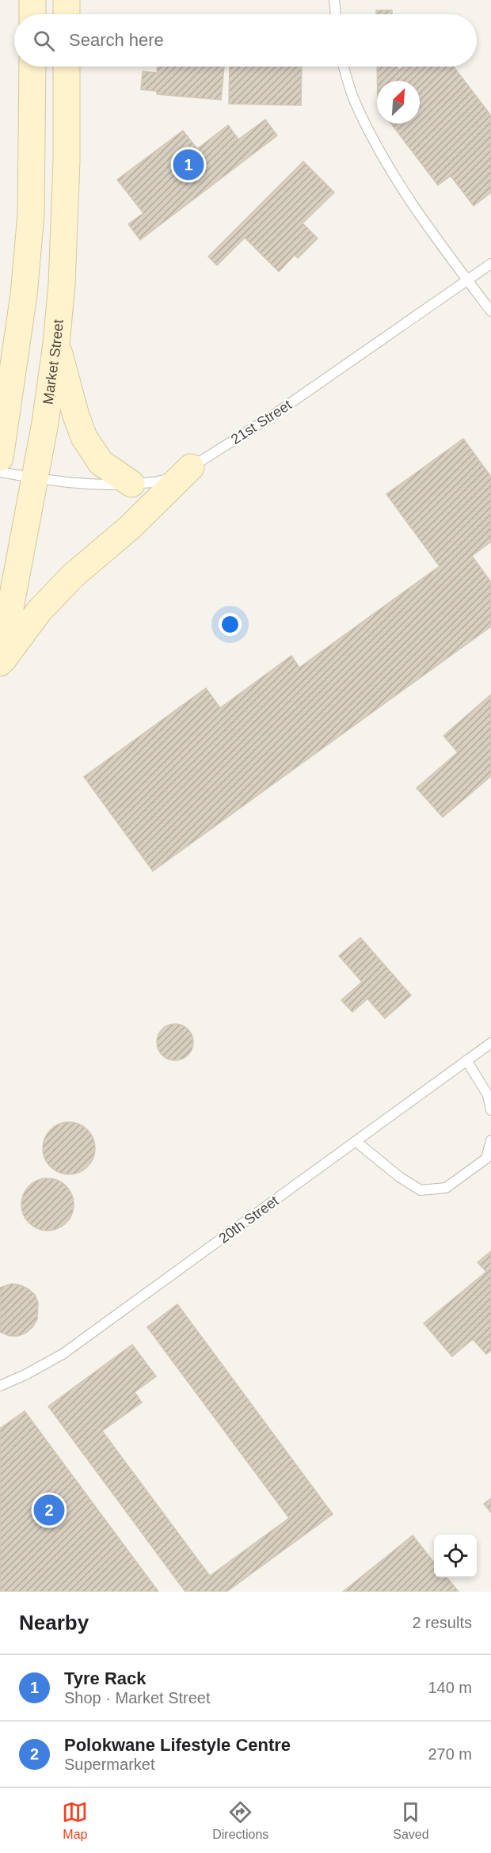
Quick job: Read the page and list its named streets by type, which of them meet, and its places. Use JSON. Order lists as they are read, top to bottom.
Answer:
{
  "streets": {
    "main road": ["Market Street"],
    "lane": ["21st Street", "20th Street"]
  },
  "crossings": [
    ["Market Street", "21st Street"]
  ],
  "north": "top right",
  "page": {
    "search": "Search here",
    "pins": ["1", "2"],
    "heading": ["Nearby", "2 results"],
    "list": [
      {
        "mark": "1",
        "name": "Tyre Rack",
        "note": "Shop · Market Street",
        "value": "140 m"
      },
      {
        "mark": "2",
        "name": "Polokwane Lifestyle Centre",
        "note": "Supermarket",
        "value": "270 m"
      }
    ],
    "nav": ["Map", "Directions", "Saved"]
  }
}
